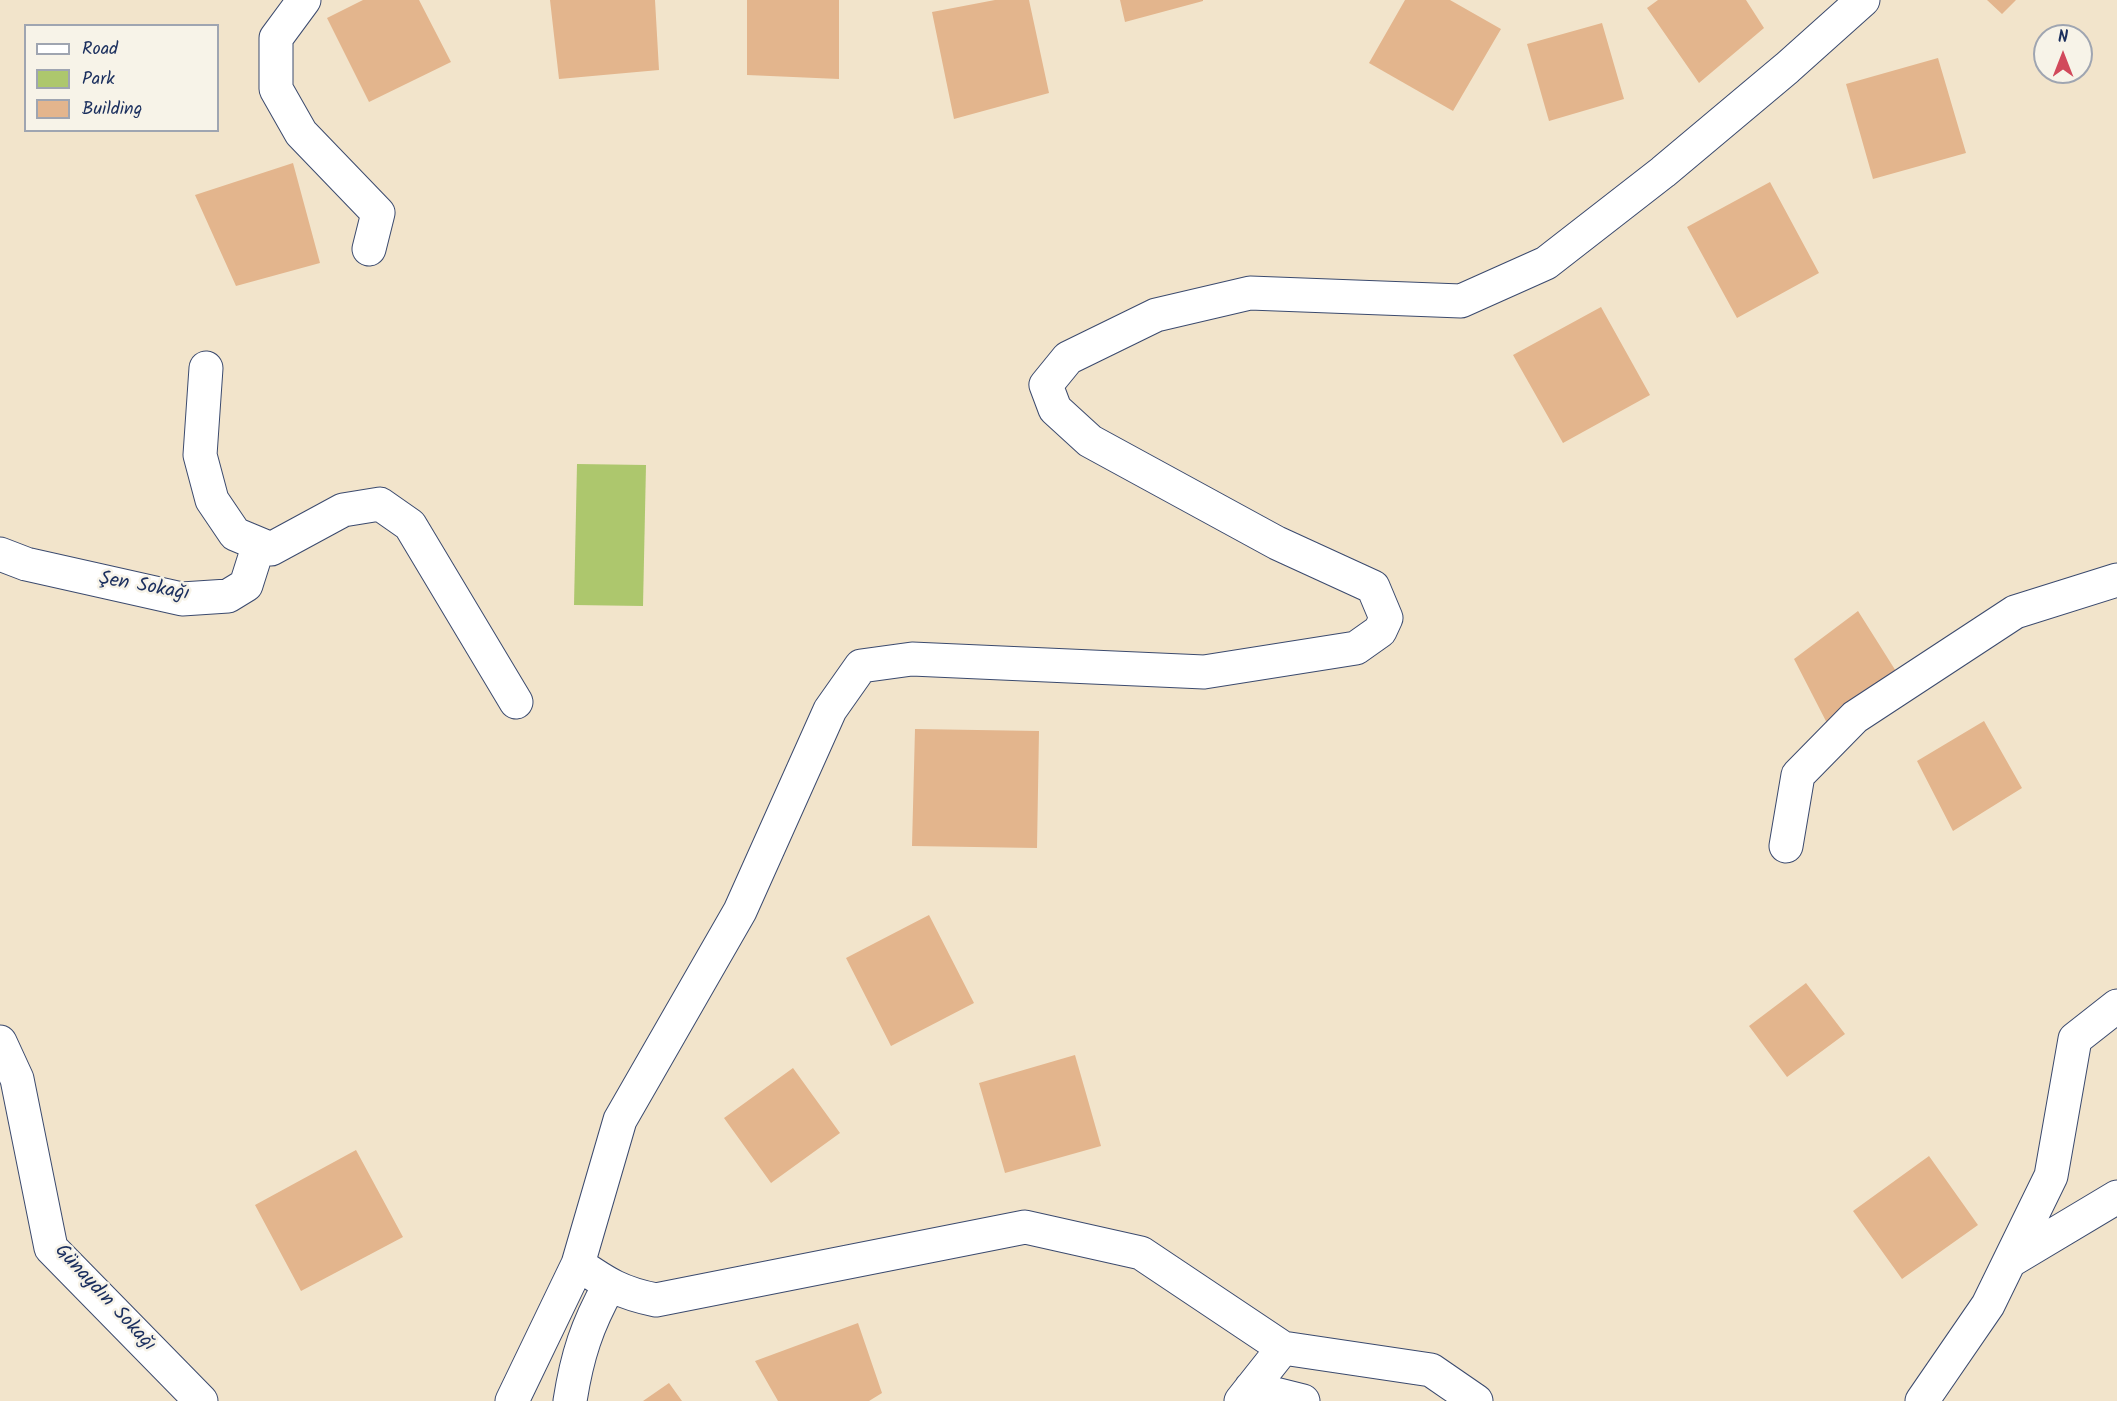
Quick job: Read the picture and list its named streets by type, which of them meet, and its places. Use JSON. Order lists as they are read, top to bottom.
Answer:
{
  "streets": {
    "street": ["Şen Sokağı", "Günaydın Sokağı"]
  },
  "legend": ["Road", "Park", "Building"],
  "north": "top"
}
